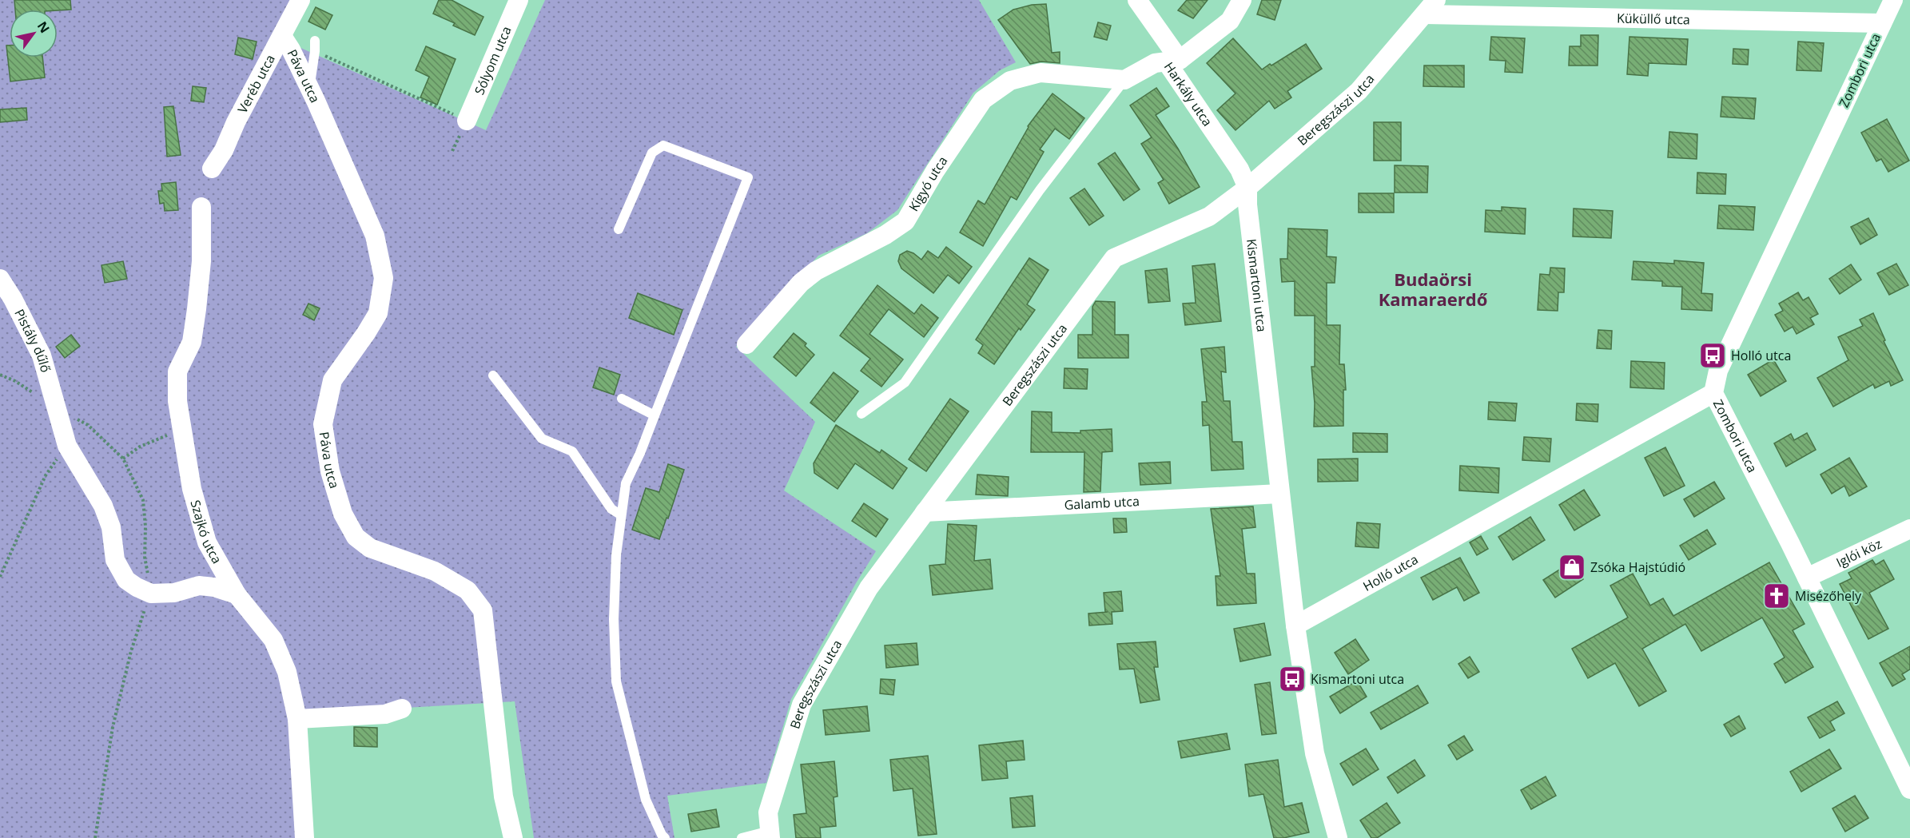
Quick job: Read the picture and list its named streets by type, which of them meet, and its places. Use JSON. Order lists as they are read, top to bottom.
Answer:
{
  "streets": {
    "street": [
      "Küküllő utca",
      "Sólyom utca",
      "Zombori utca",
      "Páva utca",
      "Veréb utca",
      "Harkály utca",
      "Beregszászi utca",
      "Kígyó utca",
      "Kismartoni utca",
      "Pistály dűlő",
      "Galamb utca",
      "Szajkó utca",
      "Iglói köz",
      "Holló utca"
    ]
  },
  "crossings": [
    ["Küküllő utca", "Zombori utca"],
    ["Küküllő utca", "Beregszászi utca"],
    ["Zombori utca", "Iglói köz"],
    ["Zombori utca", "Holló utca"],
    ["Páva utca", "Veréb utca"],
    ["Harkály utca", "Beregszászi utca"],
    ["Harkály utca", "Kismartoni utca"],
    ["Beregszászi utca", "Kismartoni utca"],
    ["Beregszászi utca", "Galamb utca"],
    ["Kismartoni utca", "Galamb utca"],
    ["Kismartoni utca", "Holló utca"]
  ],
  "districts": ["Budaörsi Kamaraerdő"],
  "places": {
    "bus stop": ["Holló utca", "Kismartoni utca"],
    "shop": ["Zsóka Hajstúdió"],
    "church": ["Misézőhely"]
  },
  "north": "top right"
}
